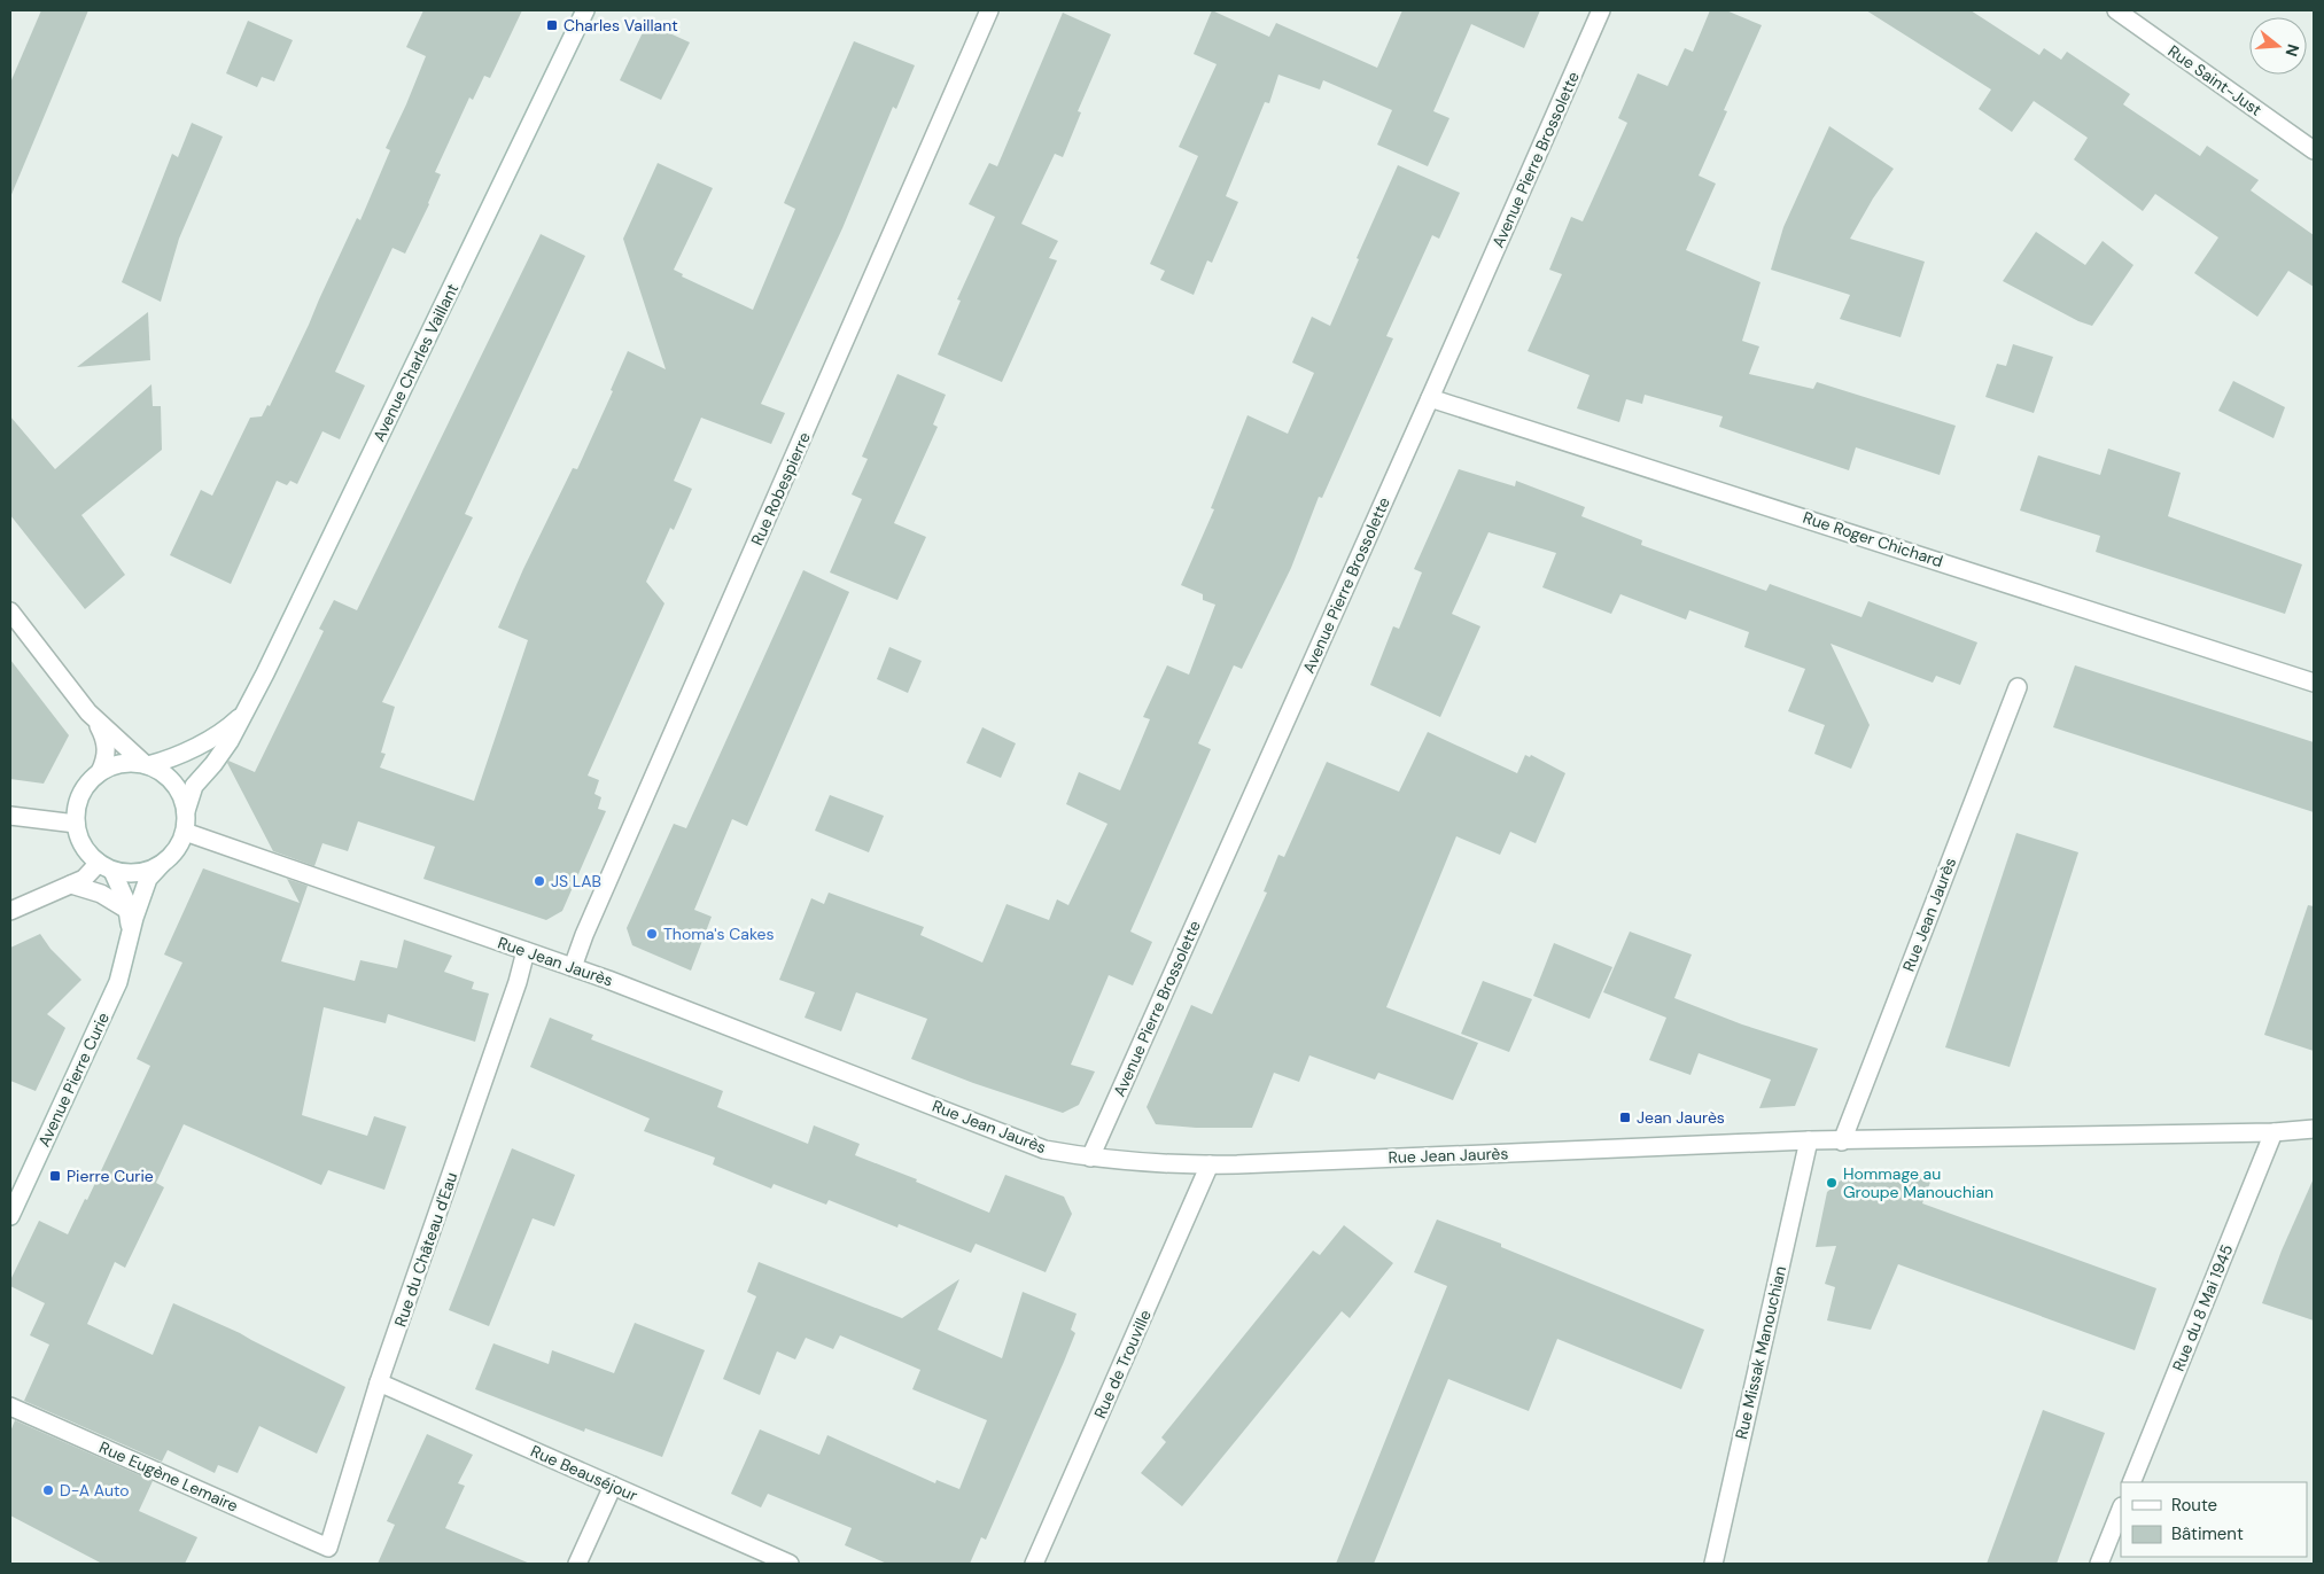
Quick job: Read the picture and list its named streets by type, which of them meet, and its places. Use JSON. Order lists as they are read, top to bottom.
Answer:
{
  "streets": {
    "street": [
      "Rue Saint-Just",
      "Avenue Pierre Brossolette",
      "Avenue Charles Vaillant",
      "Rue Robespierre",
      "Rue Roger Chichard",
      "Rue Jean Jaurès",
      "Avenue Pierre Curie",
      "Rue du Château d'Eau",
      "Rue du 8 Mai 1945",
      "Rue Missak Manouchian",
      "Rue de Trouville",
      "Rue Beauséjour",
      "Rue Eugène Lemaire"
    ]
  },
  "crossings": [
    ["Avenue Pierre Brossolette", "Rue Roger Chichard"],
    ["Avenue Pierre Brossolette", "Rue Jean Jaurès"],
    ["Avenue Charles Vaillant", "Rue Jean Jaurès"],
    ["Avenue Charles Vaillant", "Avenue Pierre Curie"],
    ["Rue Robespierre", "Rue Jean Jaurès"],
    ["Rue Jean Jaurès", "Avenue Pierre Curie"],
    ["Rue Jean Jaurès", "Rue du Château d'Eau"],
    ["Rue Jean Jaurès", "Rue du 8 Mai 1945"],
    ["Rue Jean Jaurès", "Rue Missak Manouchian"],
    ["Rue Jean Jaurès", "Rue de Trouville"],
    ["Rue du Château d'Eau", "Rue Beauséjour"],
    ["Rue du Château d'Eau", "Rue Eugène Lemaire"]
  ],
  "places": {
    "transit": ["Charles Vaillant", "Jean Jaurès", "Pierre Curie"],
    "other": [
      "JS LAB",
      "Thoma's Cakes",
      "Hommage au Groupe Manouchian",
      "D-A Auto"
    ]
  },
  "legend": ["Route", "Bâtiment"],
  "north": "right"
}
